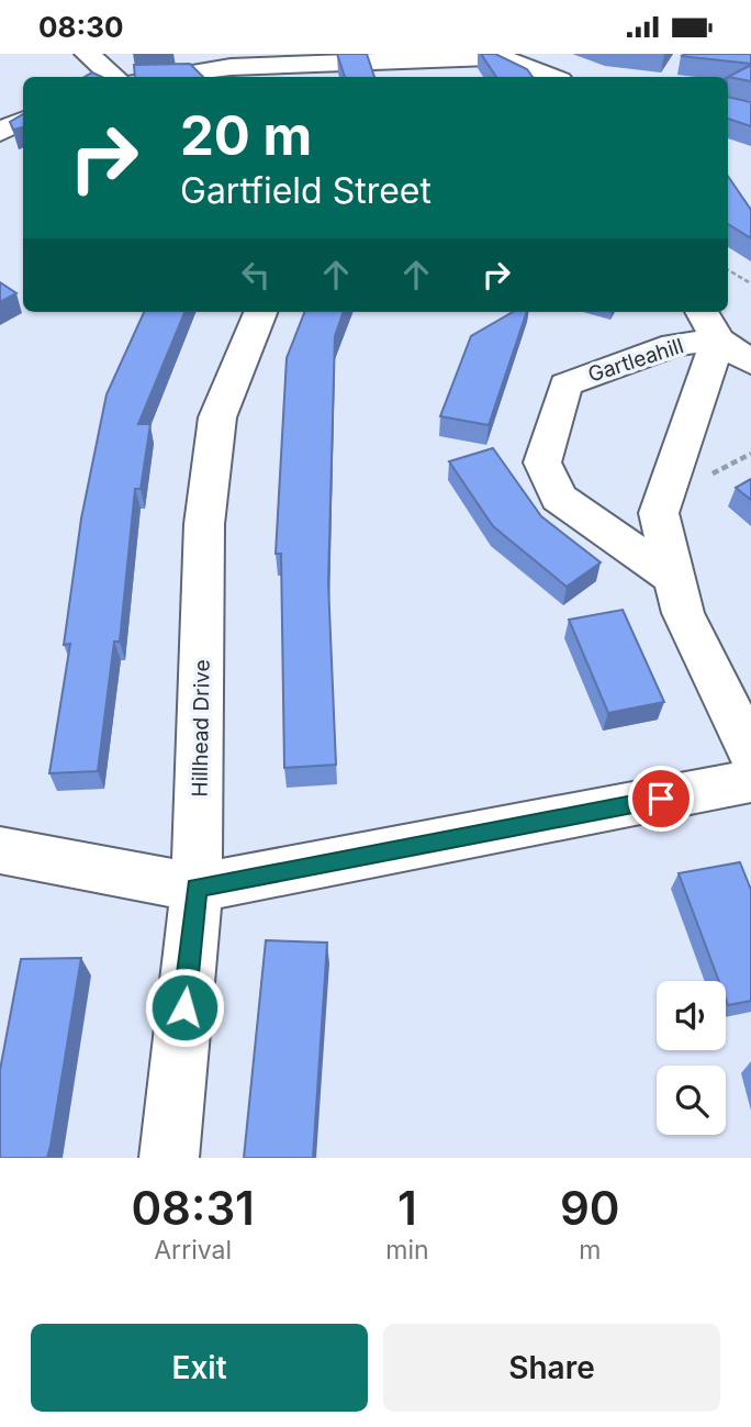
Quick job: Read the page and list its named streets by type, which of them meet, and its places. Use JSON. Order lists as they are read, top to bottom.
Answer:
{
  "streets": {
    "street": ["Gartleahill", "Hillhead Drive"]
  },
  "page": {
    "status": "08:30",
    "turn": ["20 m", "Gartfield Street"],
    "eta": [
      "08:31",
      "Arrival",
      "1",
      "min",
      "90",
      "m"
    ],
    "buttons": ["Exit", "Share"]
  }
}
